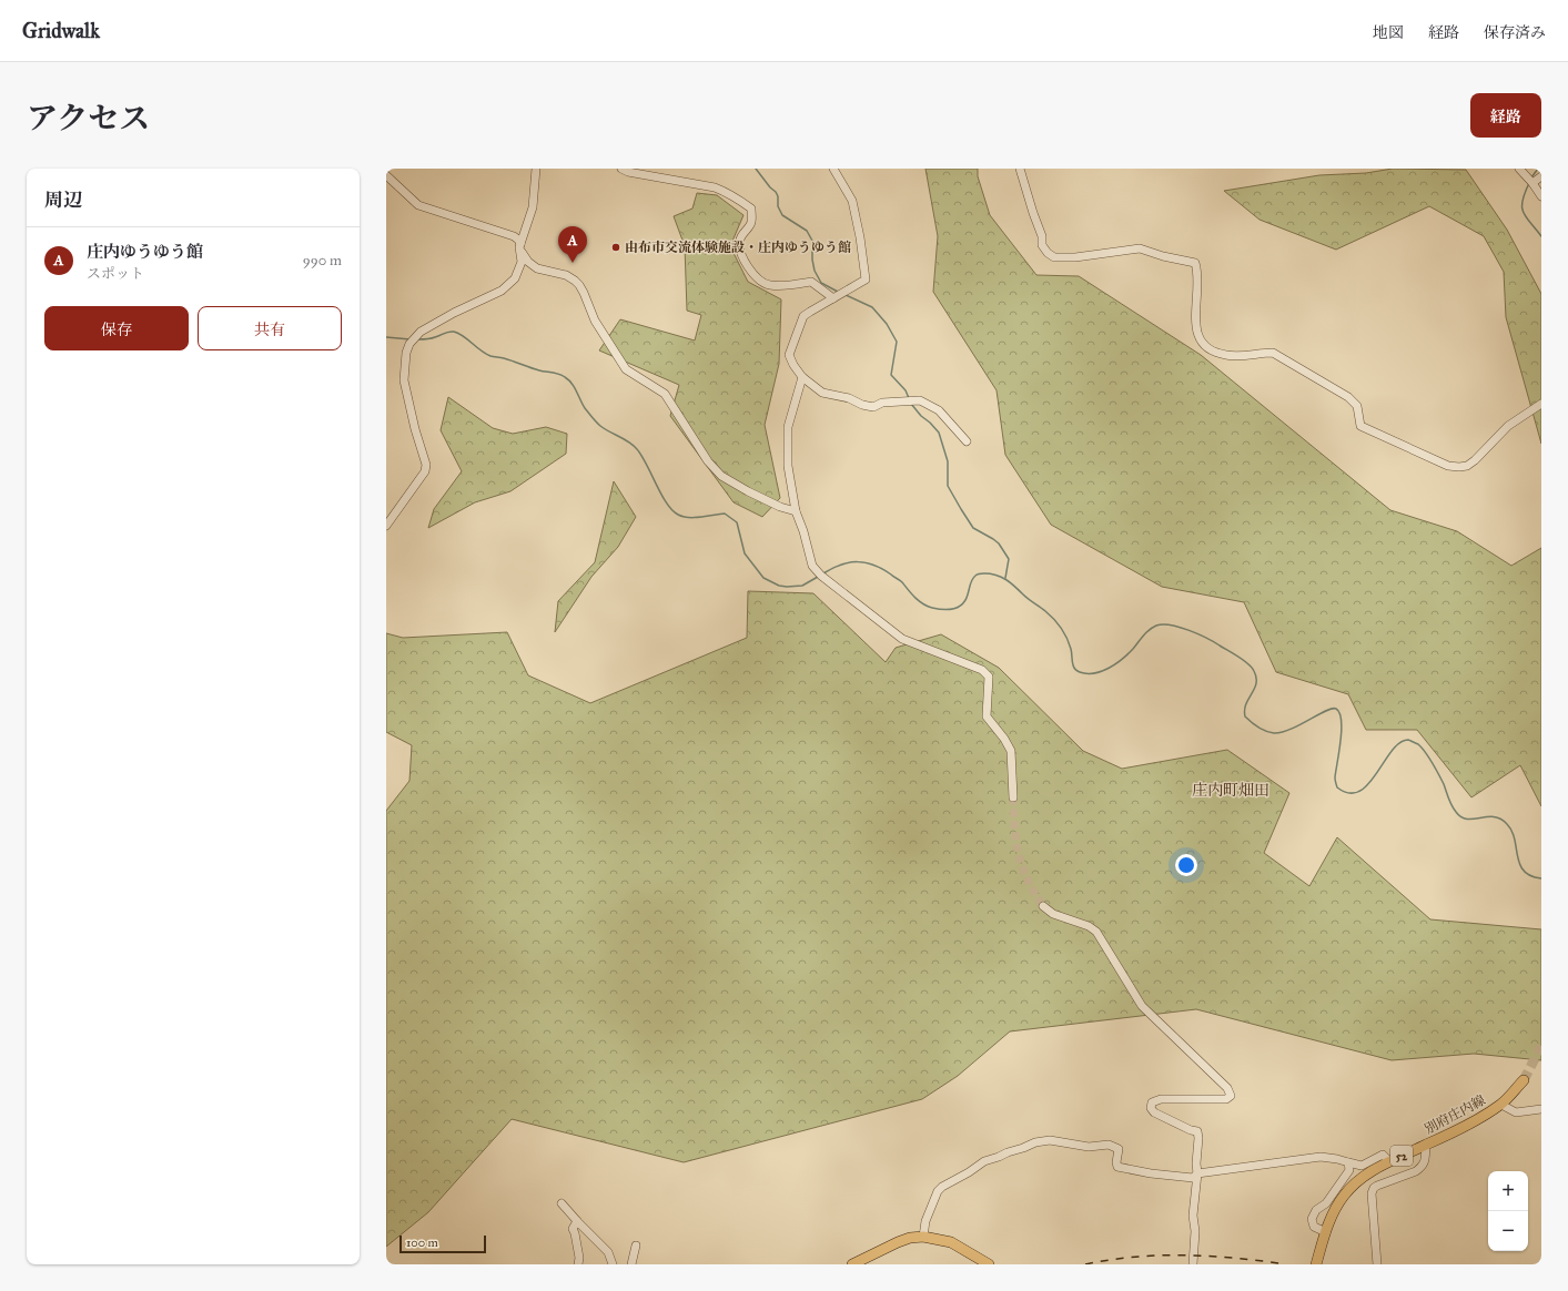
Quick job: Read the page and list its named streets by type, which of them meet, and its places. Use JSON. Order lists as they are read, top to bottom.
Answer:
{
  "streets": {
    "main road": ["別府庄内線", "52"]
  },
  "districts": ["庄内町畑田"],
  "places": ["由布市交流体験施設・庄内ゆうゆう館"],
  "scale_bar": "100 m",
  "page": {
    "header": "Gridwalk",
    "nav": ["地図", "経路", "保存済み"],
    "title": "アクセス",
    "buttons": [
      "経路",
      ["保存", "共有"]
    ],
    "heading": "周辺",
    "list": [
      {
        "mark": "A",
        "name": "庄内ゆうゆう館",
        "note": "スポット",
        "value": "990 m"
      }
    ],
    "pins": "A",
    "map_buttons": ["+", "−"],
    "scale": "100 m"
  }
}
